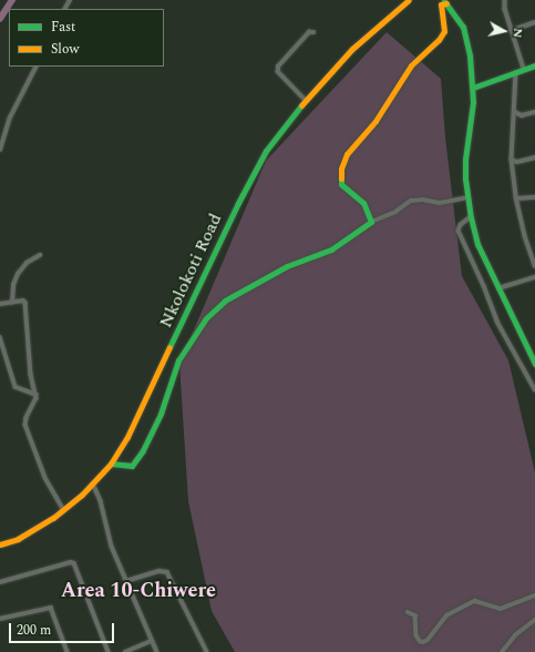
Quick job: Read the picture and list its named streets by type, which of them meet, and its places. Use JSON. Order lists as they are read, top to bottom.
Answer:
{
  "streets": {
    "main road": ["Nkolokoti Road"]
  },
  "districts": ["Area 10-Chiwere"],
  "legend": ["Fast", "Slow"],
  "scale_bar": "200 m",
  "north": "right"
}
